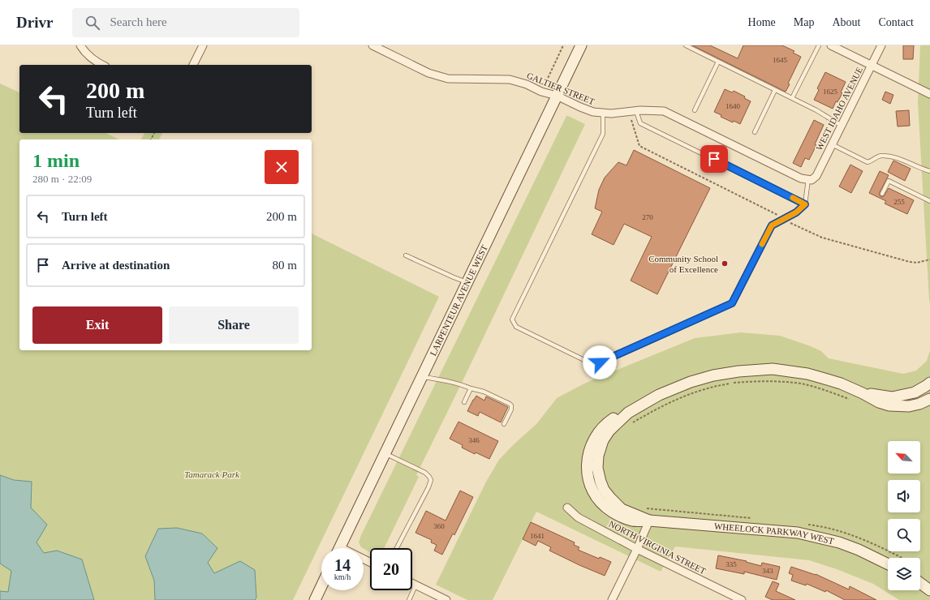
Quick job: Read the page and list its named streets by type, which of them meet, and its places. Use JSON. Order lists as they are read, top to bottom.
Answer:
{
  "streets": {
    "street": [
      "GALTIER STREET",
      "WEST IDAHO AVENUE",
      "LARPENTEUR AVENUE WEST",
      "WHEELOCK PARKWAY WEST",
      "NORTH VIRGINIA STREET"
    ]
  },
  "crossings": [
    ["GALTIER STREET", "WEST IDAHO AVENUE"],
    ["GALTIER STREET", "LARPENTEUR AVENUE WEST"]
  ],
  "parks": ["Tamarack Park"],
  "places": ["Community School of Excellence"],
  "house_numbers": [
    "1645",
    "1625",
    "1640",
    "255",
    "270",
    "346",
    "360",
    "1641",
    "335",
    "343"
  ],
  "north": "top left",
  "page": {
    "header": "Drivr",
    "search": "Search here",
    "nav": [
      "Home",
      "Map",
      "About",
      "Contact"
    ],
    "turn": ["200 m", "Turn left"],
    "heading": ["1 min", "280 m · 22:09"],
    "list": [
      {
        "name": "Turn left",
        "value": "200 m"
      },
      {
        "name": "Arrive at destination",
        "value": "80 m"
      }
    ],
    "buttons": ["Exit", "Share"],
    "speed": "14 km/h",
    "limit": "20"
  }
}
